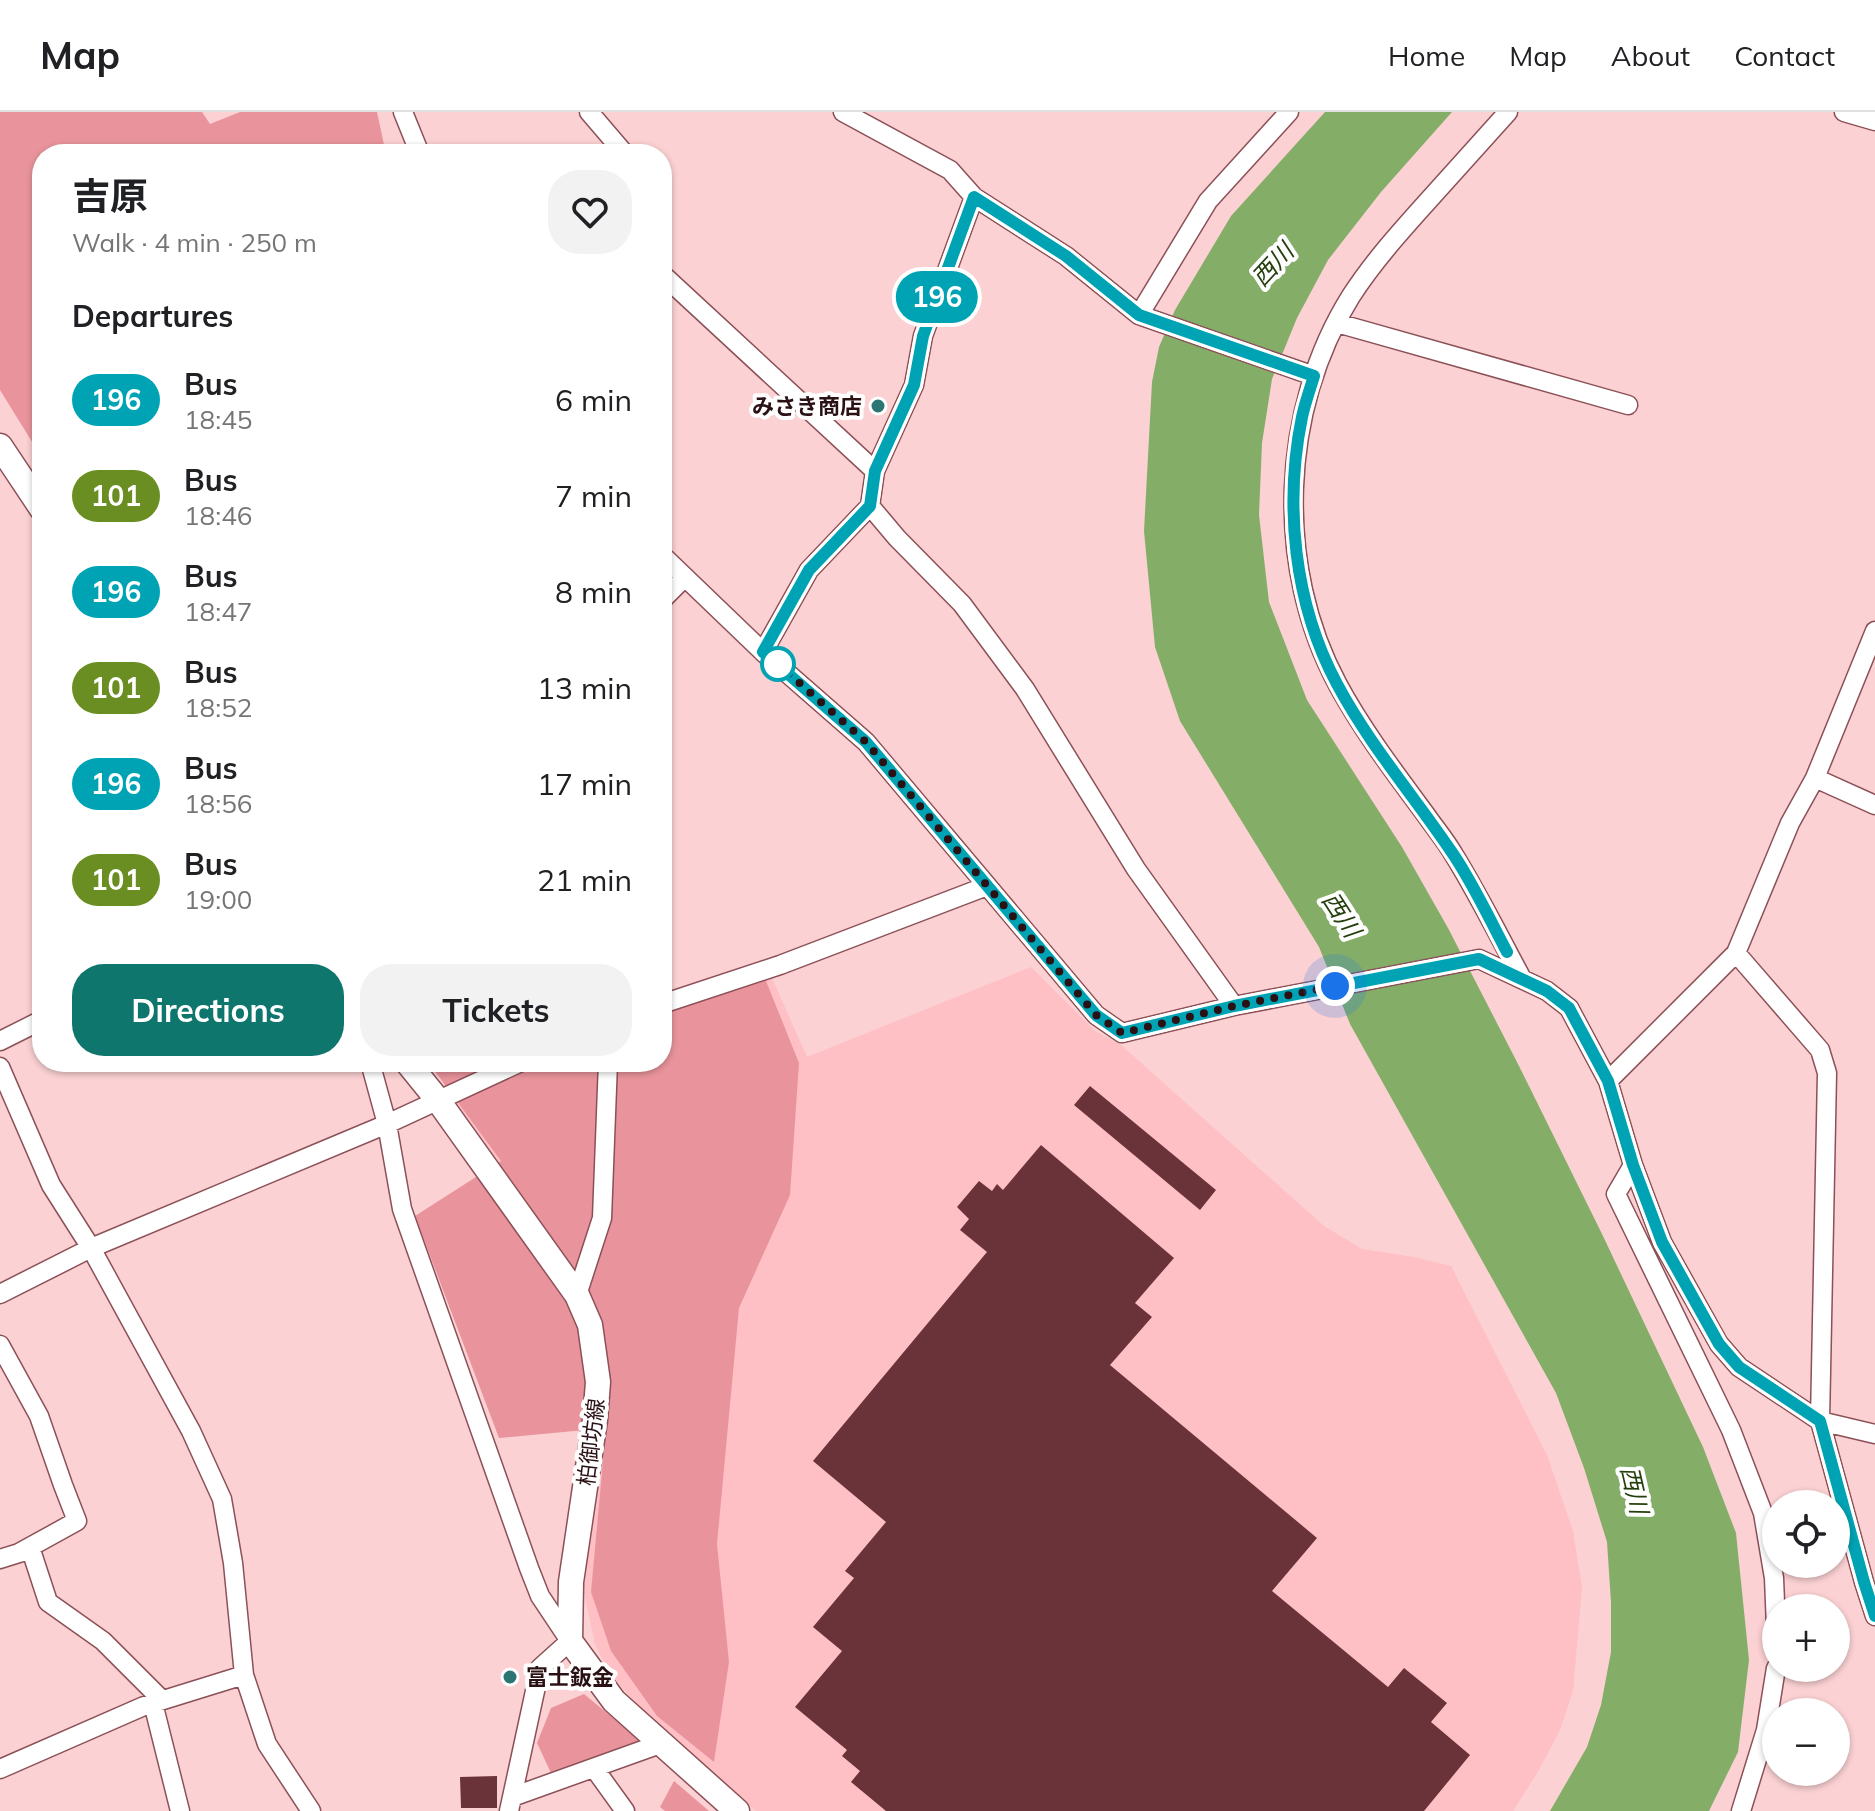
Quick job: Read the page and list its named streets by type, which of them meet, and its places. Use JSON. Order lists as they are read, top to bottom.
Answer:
{
  "streets": {
    "main road": ["柏御坊線"]
  },
  "water": ["西川"],
  "places": ["みさき商店", "富士鈑金"],
  "lines": ["bus line 196"],
  "page": {
    "header": "Map",
    "nav": [
      "Home",
      "Map",
      "About",
      "Contact"
    ],
    "on_map": "196",
    "heading": [
      ["吉原", "Walk · 4 min · 250 m"],
      "Departures"
    ],
    "list": [
      {
        "mark": "196",
        "name": "Bus",
        "note": "18:45",
        "value": "6 min"
      },
      {
        "mark": "101",
        "name": "Bus",
        "note": "18:46",
        "value": "7 min"
      },
      {
        "mark": "196",
        "name": "Bus",
        "note": "18:47",
        "value": "8 min"
      },
      {
        "mark": "101",
        "name": "Bus",
        "note": "18:52",
        "value": "13 min"
      },
      {
        "mark": "196",
        "name": "Bus",
        "note": "18:56",
        "value": "17 min"
      },
      {
        "mark": "101",
        "name": "Bus",
        "note": "19:00",
        "value": "21 min"
      }
    ],
    "buttons": ["Directions", "Tickets"],
    "map_buttons": ["+", "−"]
  }
}
